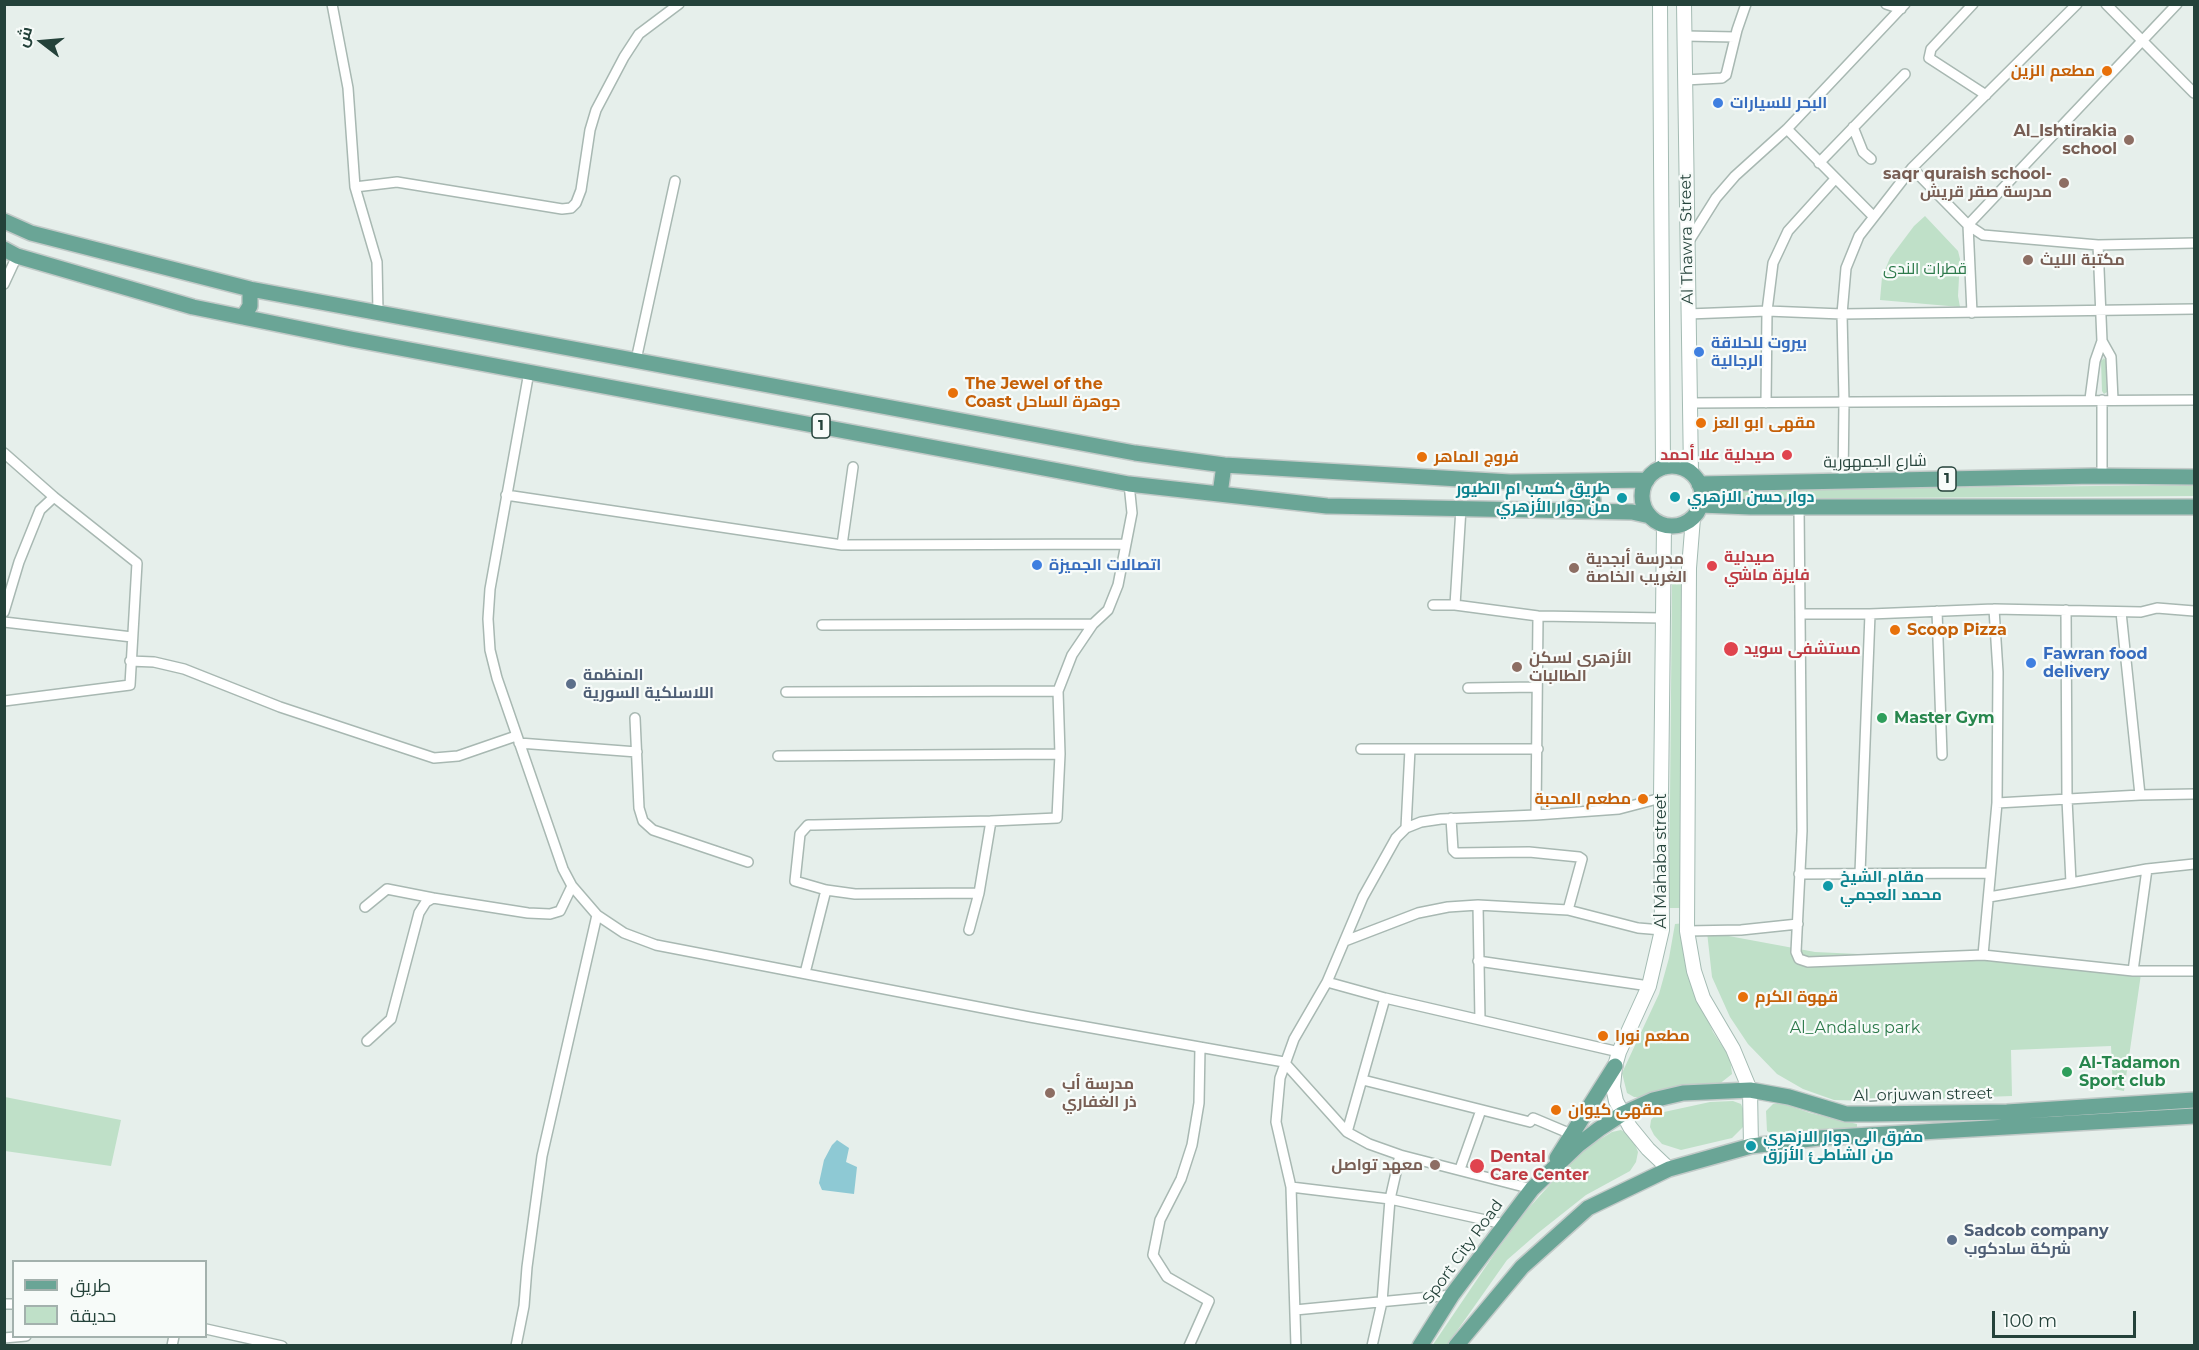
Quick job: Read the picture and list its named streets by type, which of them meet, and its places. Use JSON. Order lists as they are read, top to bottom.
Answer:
{
  "streets": {
    "main road": [
      "Al Thawra Street",
      "1",
      "شارع الجمهورية",
      "Al Mahaba street",
      "Al_orjuwan street",
      "Sport City Road"
    ]
  },
  "crossings": [
    ["Al Thawra Street", "1"],
    ["Al Thawra Street", "شارع الجمهورية"],
    ["Al Thawra Street", "Al Mahaba street"],
    ["1", "شارع الجمهورية"],
    ["1", "Al Mahaba street"],
    ["شارع الجمهورية", "Al Mahaba street"],
    ["Al Mahaba street", "Al_orjuwan street"],
    ["Al Mahaba street", "Sport City Road"],
    ["Al_orjuwan street", "Sport City Road"]
  ],
  "parks": ["قطرات الندى", "Al_Andalus park"],
  "places": [
    "مطعم الزين",
    "البحر للسيارات",
    "Al_Ishtirakia school",
    "saqr quraish school- مدرسة صقر قريش",
    "مكتبة الليث",
    "بيروت للحلاقة الرجالية",
    "The Jewel of the Coast جوهرة الساحل",
    "مقهى ابو العز",
    "صيدلية علا أحمد",
    "فروج الماهر",
    "دوار حسن الازهري",
    "طريق كسب ام الطيور من دوار الأزهري",
    "اتصالات الجميزة",
    "صيدلية فايزة ماشي",
    "مدرسة أبجدية الغريب الخاصة",
    "Scoop Pizza",
    "مستشفى سويد",
    "Fawran food delivery",
    "الأزهري لسكن الطالبات",
    "المنظمة اللاسلكية السورية",
    "Master Gym",
    "مطعم المحبة",
    "مقام الشيخ محمد العجمي",
    "قهوة الكرم",
    "مطعم نورا",
    "Al-Tadamon Sport club",
    "مدرسة أب ذر الغفاري",
    "مقهى كيوان",
    "مفرق الى دوار الازهري من الشاطئ الأزرق",
    "معهد تواصل",
    "Dental Care Center",
    "Sadcob company شركة سادكوب"
  ],
  "legend": ["طريق", "حديقة"],
  "scale_bar": "100 m",
  "north": "left"
}
